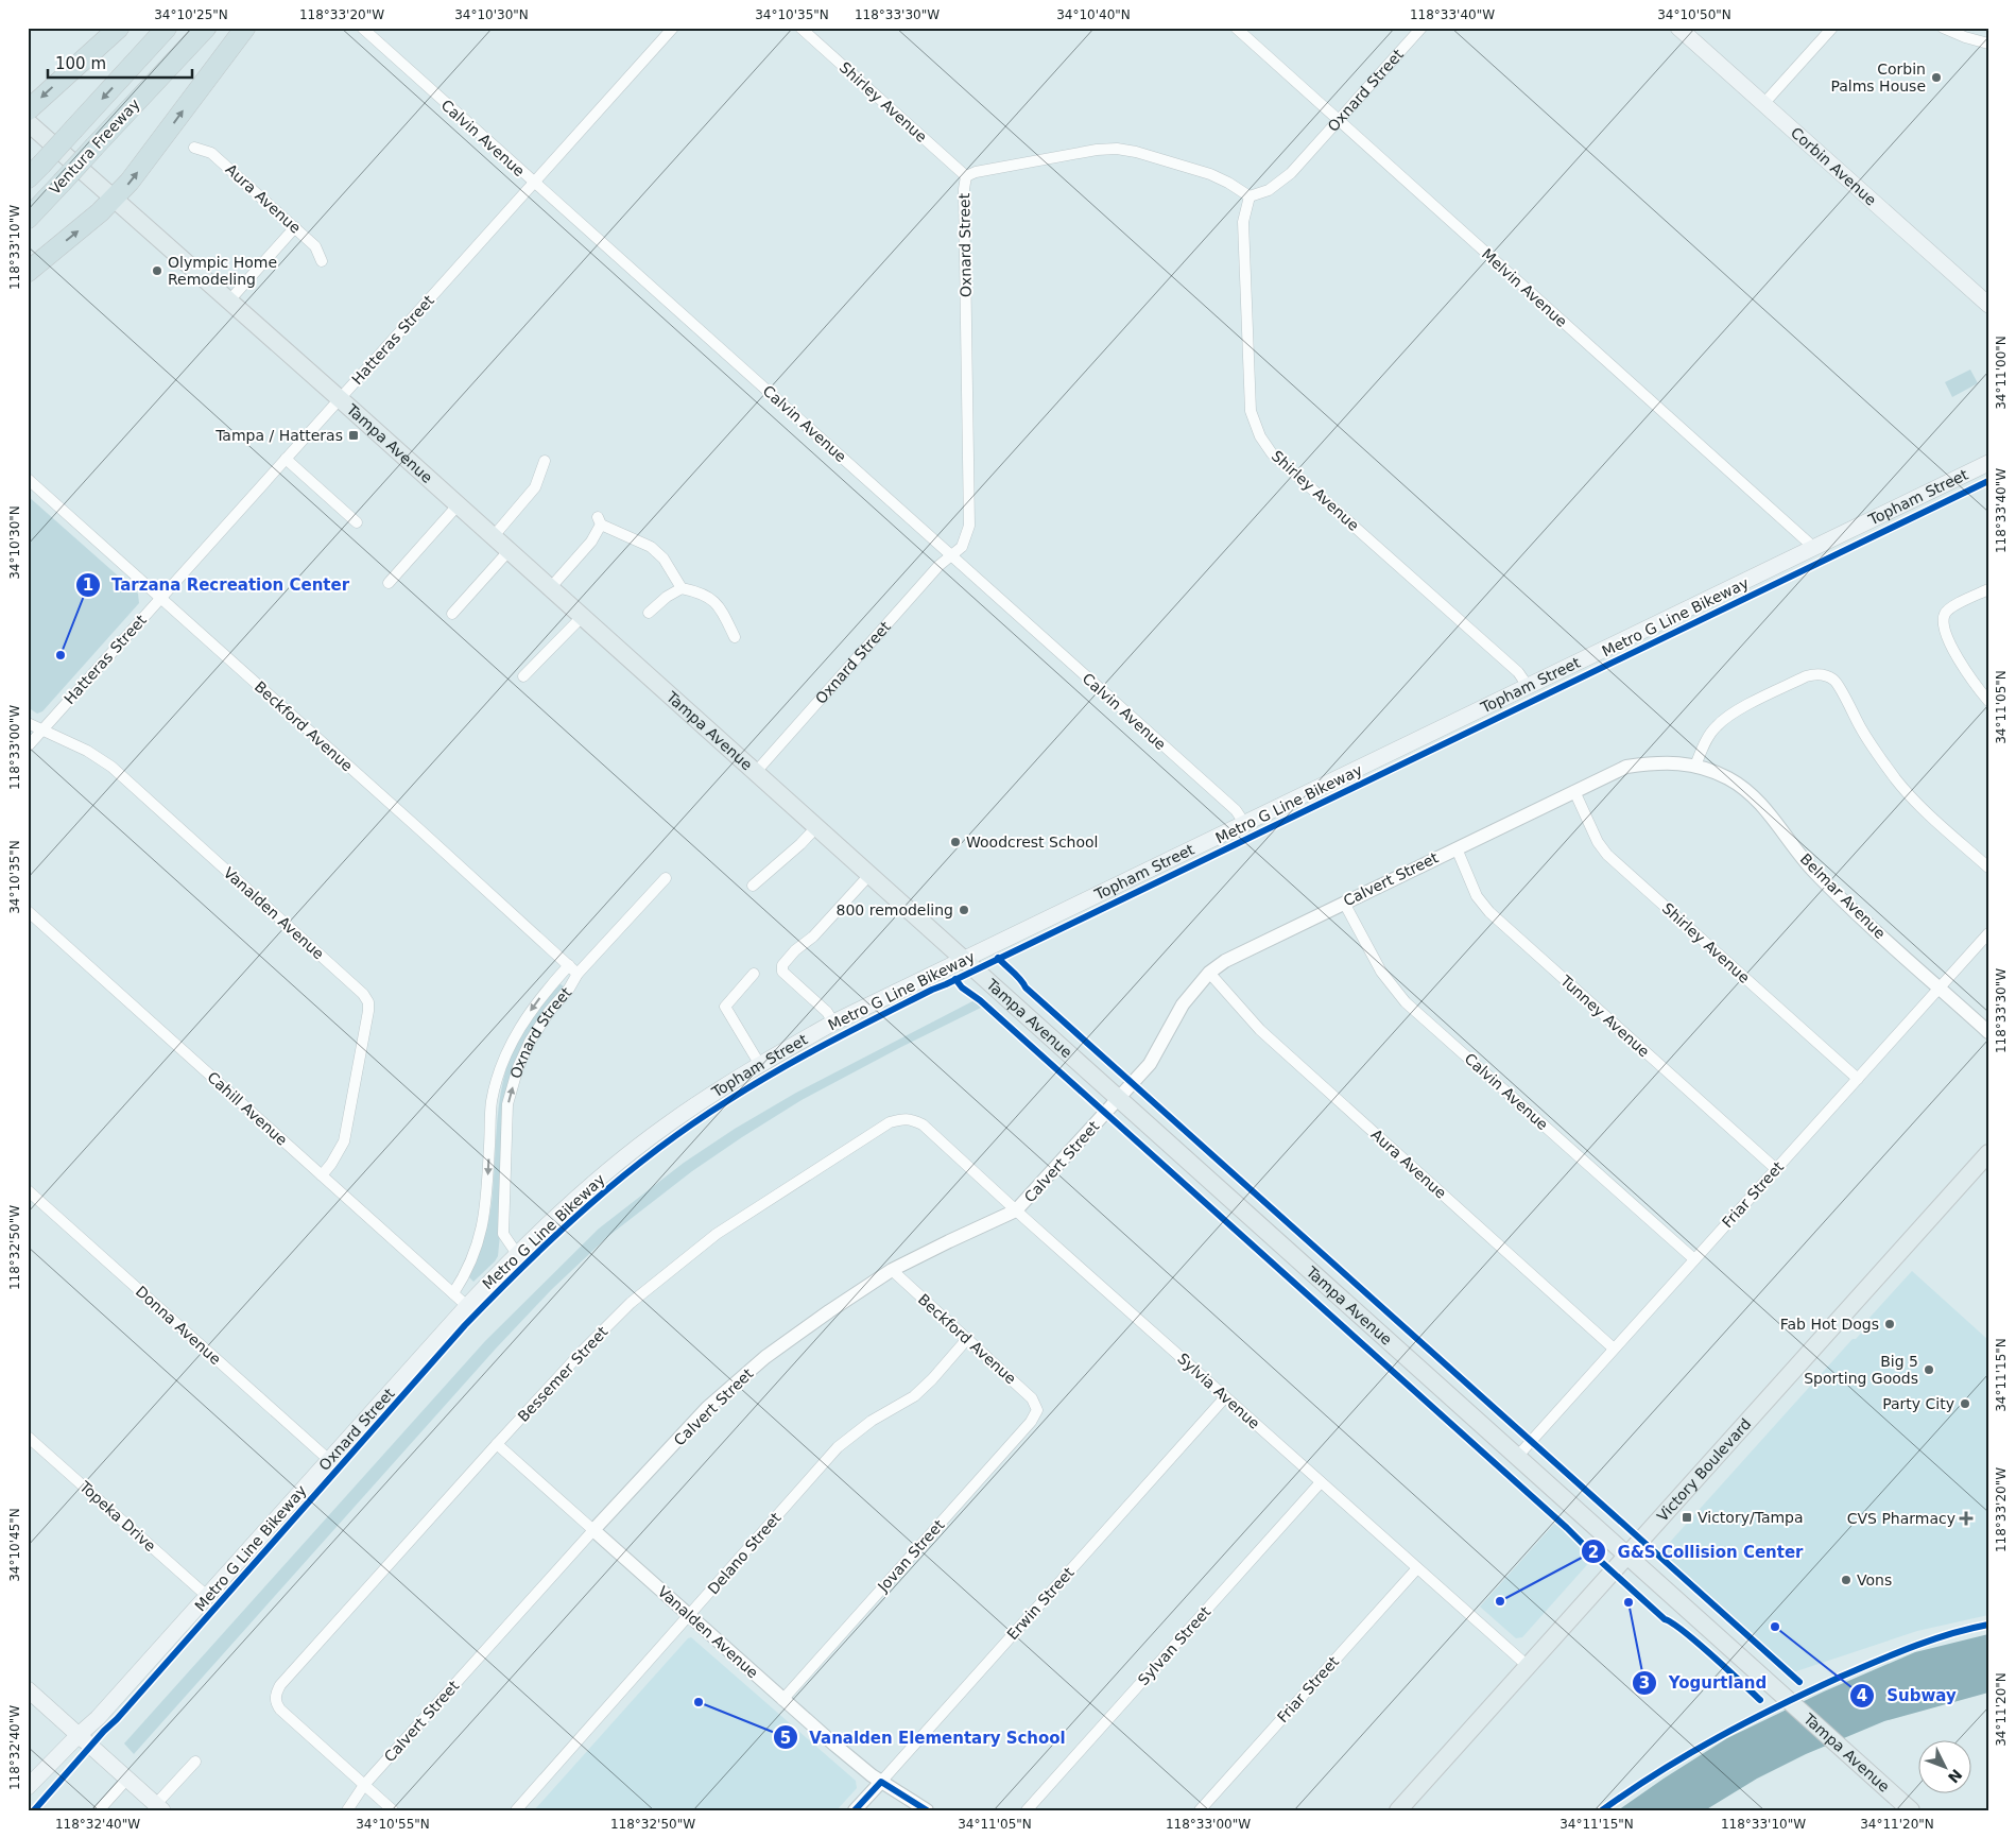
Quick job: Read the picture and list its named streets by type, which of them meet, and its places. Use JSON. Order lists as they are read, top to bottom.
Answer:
{
  "streets": {
    "highway": ["Ventura Freeway"],
    "main road": [
      "Oxnard Street",
      "Corbin Avenue",
      "Tampa Avenue",
      "Topham Street",
      "Victory Boulevard"
    ],
    "street": [
      "Shirley Avenue",
      "Calvin Avenue",
      "Aura Avenue",
      "Melvin Avenue",
      "Hatteras Street",
      "Beckford Avenue",
      "Calvert Street",
      "Belmar Avenue",
      "Vanalden Avenue",
      "Tunney Avenue",
      "Cahill Avenue",
      "Friar Street",
      "Donna Avenue",
      "Bessemer Street",
      "Sylvia Avenue",
      "Topeka Drive",
      "Delano Street",
      "Jovan Street",
      "Erwin Street",
      "Sylvan Street"
    ],
    "cycle path": ["Metro G Line Bikeway"]
  },
  "crossings": [
    ["Oxnard Street", "Shirley Avenue"],
    ["Oxnard Street", "Calvin Avenue"],
    ["Oxnard Street", "Melvin Avenue"],
    ["Oxnard Street", "Tampa Avenue"],
    ["Oxnard Street", "Topham Street"],
    ["Oxnard Street", "Beckford Avenue"],
    ["Oxnard Street", "Cahill Avenue"],
    ["Oxnard Street", "Donna Avenue"],
    ["Oxnard Street", "Topeka Drive"],
    ["Shirley Avenue", "Topham Street"],
    ["Shirley Avenue", "Calvert Street"],
    ["Shirley Avenue", "Friar Street"],
    ["Calvin Avenue", "Hatteras Street"],
    ["Calvin Avenue", "Topham Street"],
    ["Calvin Avenue", "Calvert Street"],
    ["Calvin Avenue", "Friar Street"],
    ["Aura Avenue", "Calvert Street"],
    ["Aura Avenue", "Friar Street"],
    ["Melvin Avenue", "Topham Street"],
    ["Hatteras Street", "Tampa Avenue"],
    ["Hatteras Street", "Beckford Avenue"],
    ["Hatteras Street", "Vanalden Avenue"],
    ["Tampa Avenue", "Topham Street"],
    ["Tampa Avenue", "Calvert Street"],
    ["Tampa Avenue", "Friar Street"],
    ["Tampa Avenue", "Victory Boulevard"],
    ["Topham Street", "Cahill Avenue"],
    ["Beckford Avenue", "Calvert Street"],
    ["Beckford Avenue", "Delano Street"],
    ["Beckford Avenue", "Jovan Street"],
    ["Calvert Street", "Belmar Avenue"],
    ["Calvert Street", "Vanalden Avenue"],
    ["Calvert Street", "Tunney Avenue"],
    ["Calvert Street", "Bessemer Street"],
    ["Calvert Street", "Sylvia Avenue"],
    ["Belmar Avenue", "Friar Street"],
    ["Vanalden Avenue", "Cahill Avenue"],
    ["Vanalden Avenue", "Bessemer Street"],
    ["Vanalden Avenue", "Delano Street"],
    ["Vanalden Avenue", "Jovan Street"],
    ["Vanalden Avenue", "Erwin Street"],
    ["Tunney Avenue", "Friar Street"],
    ["Friar Street", "Sylvia Avenue"],
    ["Bessemer Street", "Sylvia Avenue"],
    ["Sylvia Avenue", "Victory Boulevard"],
    ["Sylvia Avenue", "Erwin Street"],
    ["Sylvia Avenue", "Sylvan Street"]
  ],
  "places": {
    "other": [
      "Corbin Palms House",
      "Olympic Home Remodeling",
      "Tarzana Recreation Center",
      "Woodcrest School",
      "800 remodeling",
      "Fab Hot Dogs",
      "Big 5 Sporting Goods",
      "Party City",
      "Vons",
      "G&S Collision Center",
      "Yogurtland",
      "Subway",
      "Vanalden Elementary School"
    ],
    "transit": ["Tampa / Hatteras", "Victory/Tampa"],
    "health": ["CVS Pharmacy"]
  },
  "scale_bar": "100 m",
  "north": "bottom right",
  "coordinates": [
    "34°10'25\"N",
    "118°33'20\"W",
    "34°10'30\"N",
    "34°10'35\"N",
    "118°33'30\"W",
    "34°10'40\"N",
    "118°33'40\"W",
    "34°10'50\"N",
    "118°33'10\"W",
    "34°11'00\"N",
    "34°11'05\"N",
    "118°33'00\"W",
    "118°32'50\"W",
    "34°11'15\"N",
    "34°10'45\"N",
    "34°11'20\"N",
    "118°32'40\"W",
    "34°10'55\"N"
  ]
}
